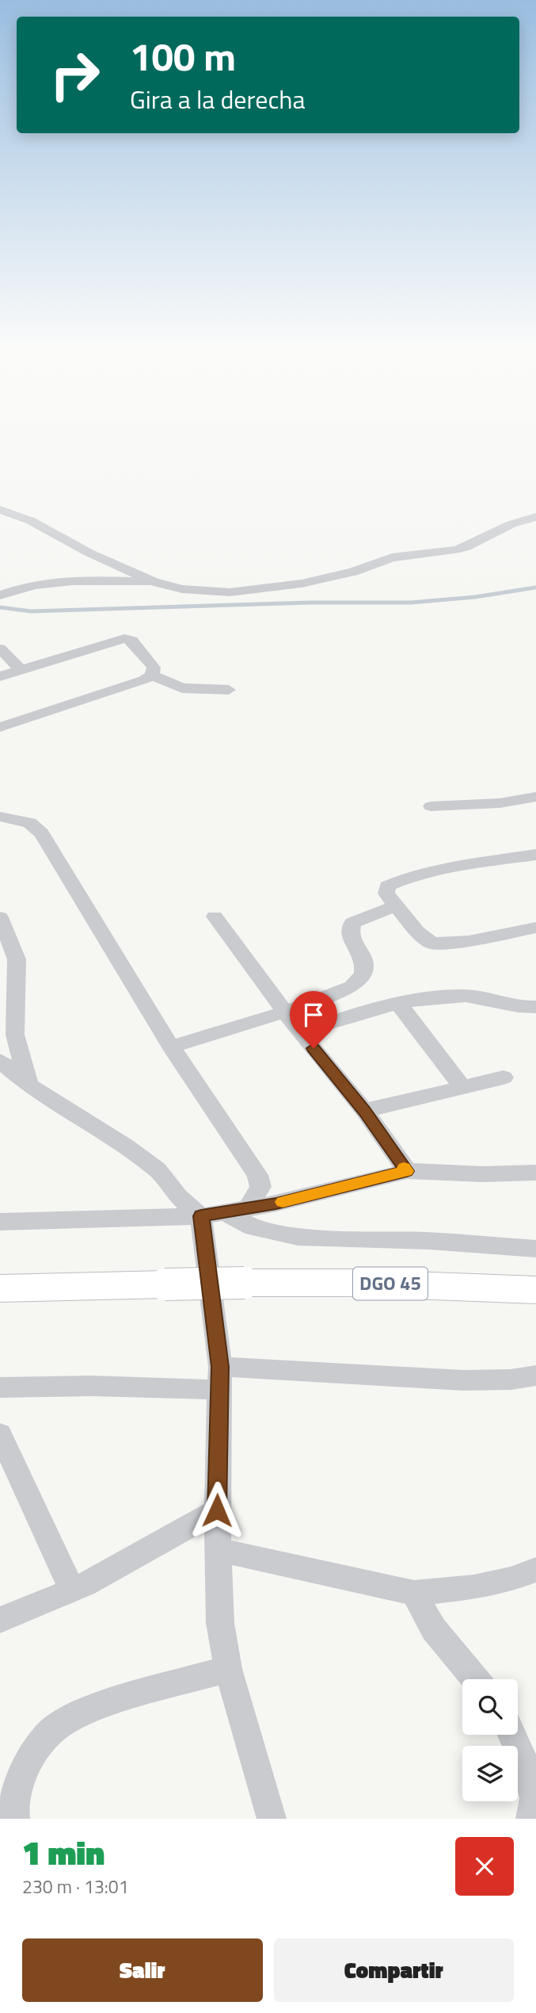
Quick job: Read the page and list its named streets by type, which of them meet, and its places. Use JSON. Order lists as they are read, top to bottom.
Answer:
{
  "streets": {
    "highway": ["DGO 45"]
  },
  "page": {
    "turn": ["100 m", "Gira a la derecha"],
    "heading": ["1 min", "230 m · 13:01"],
    "buttons": ["Salir", "Compartir"]
  }
}
